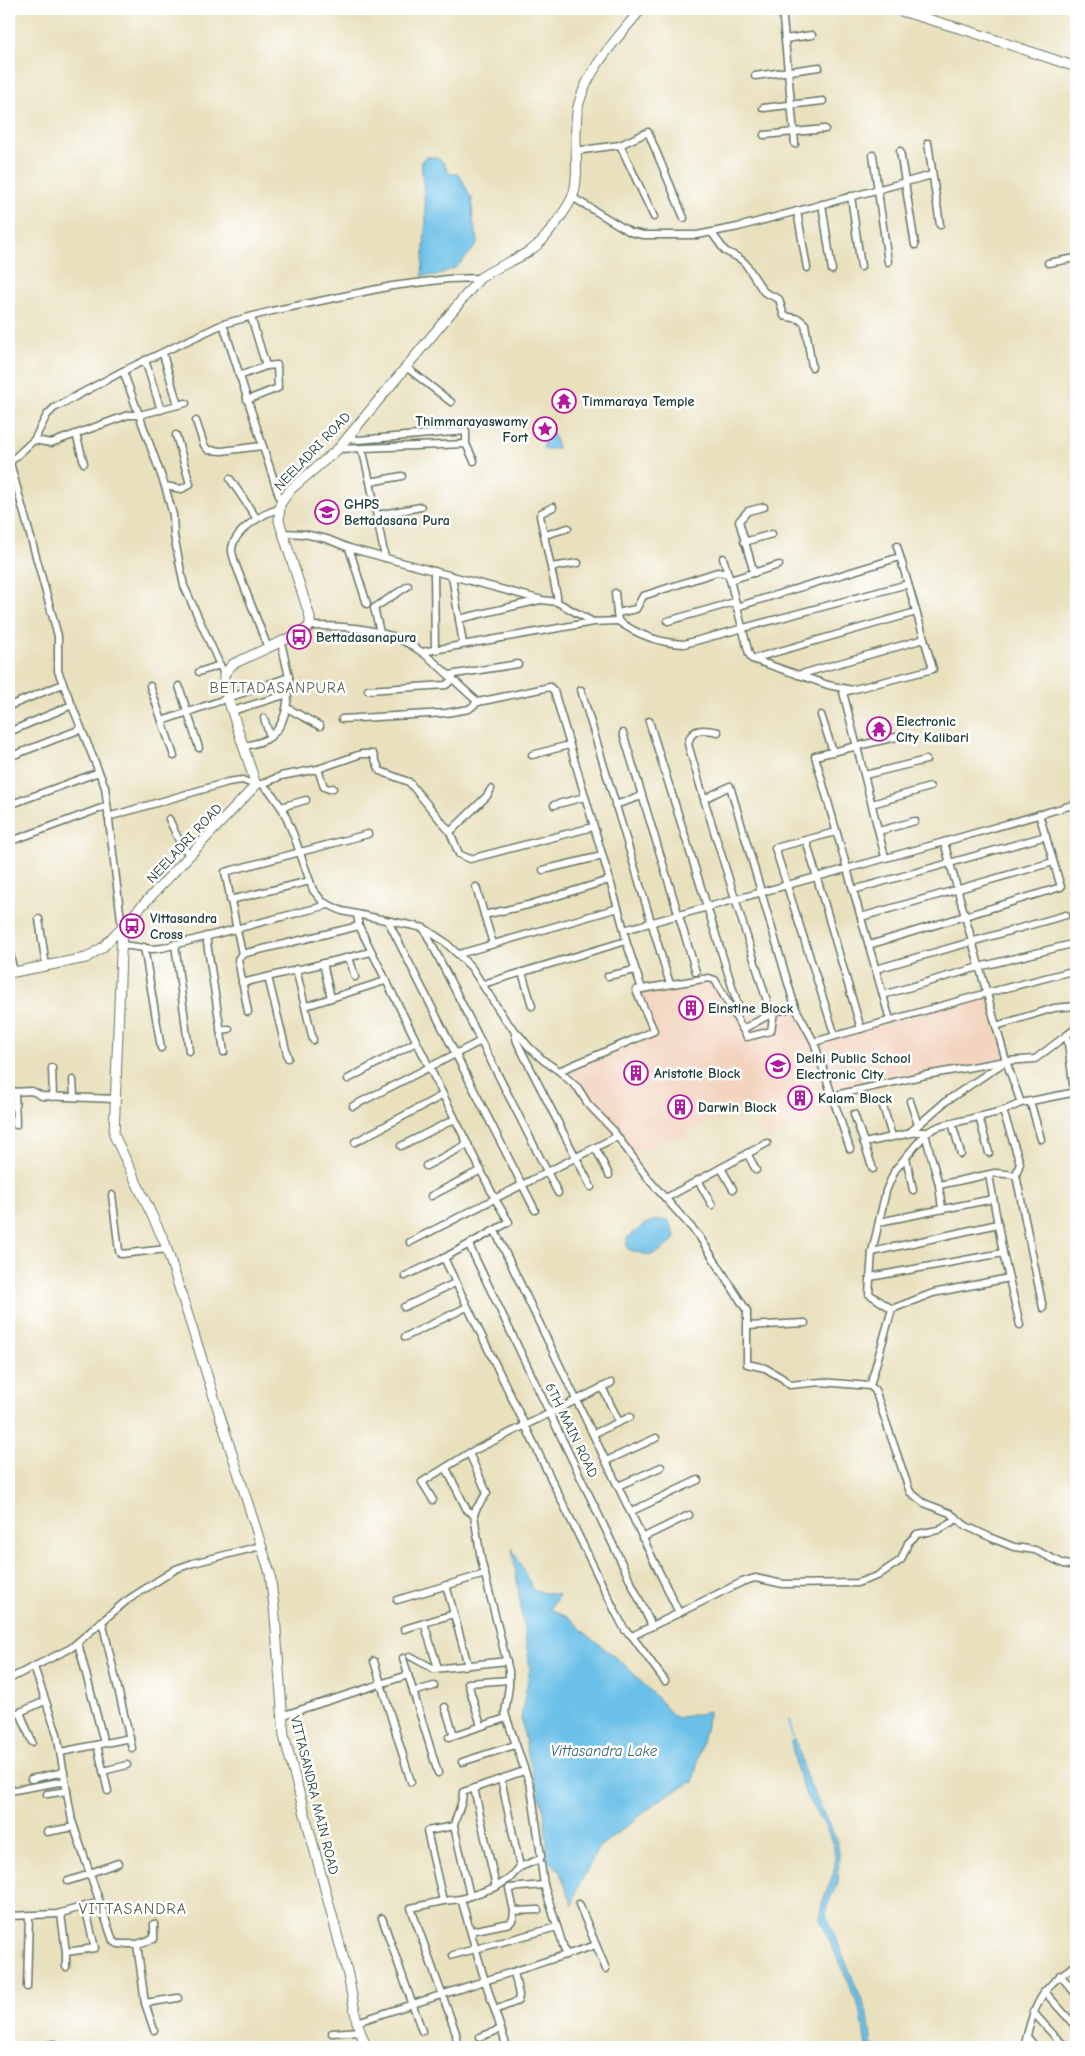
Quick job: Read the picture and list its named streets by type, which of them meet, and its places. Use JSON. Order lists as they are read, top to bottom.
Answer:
{
  "streets": {
    "main road": ["NEELADRI ROAD", "VITTASANDRA MAIN ROAD"],
    "street": ["6TH MAIN ROAD"]
  },
  "crossings": [
    ["NEELADRI ROAD", "VITTASANDRA MAIN ROAD"]
  ],
  "districts": ["BETTADASANPURA", "VITTASANDRA"],
  "water": ["Vittasandra Lake"],
  "places": {
    "temple": ["Timmaraya Temple", "Electronic City Kalibari"],
    "place": ["Thimmarayaswamy Fort"],
    "school or university": ["GHPS Bettadasana Pura", "Delhi Public School Electronic City"],
    "bus stop": ["Bettadasanapura", "Vittasandra Cross"],
    "building": [
      "Einstine Block",
      "Aristotle Block",
      "Kalam Block",
      "Darwin Block"
    ]
  }
}
